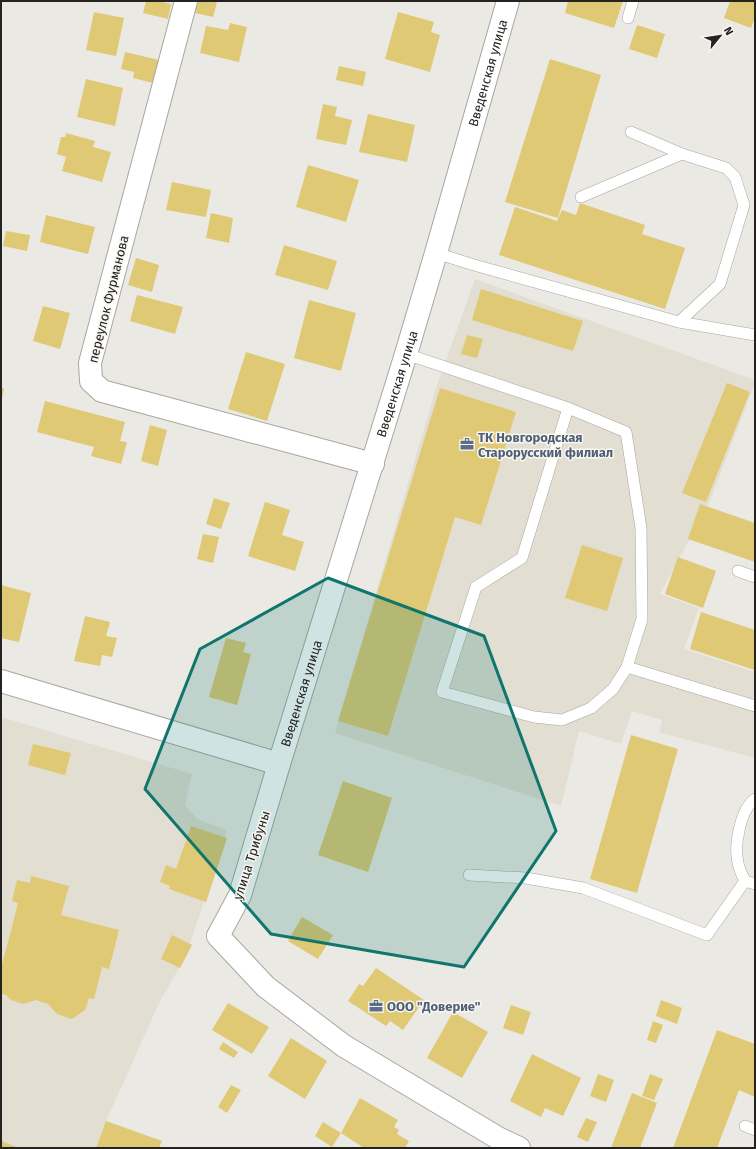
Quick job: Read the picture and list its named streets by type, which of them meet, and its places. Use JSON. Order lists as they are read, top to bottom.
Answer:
{
  "streets": {
    "street": ["Введенская улица", "переулок Фурманова", "улица Трибуны"]
  },
  "crossings": [
    ["Введенская улица", "переулок Фурманова"],
    ["Введенская улица", "улица Трибуны"]
  ],
  "places": {
    "office": ["ТК Новгородская Старорусский филиал", "ООО \"Доверие\""]
  },
  "north": "top right"
}
